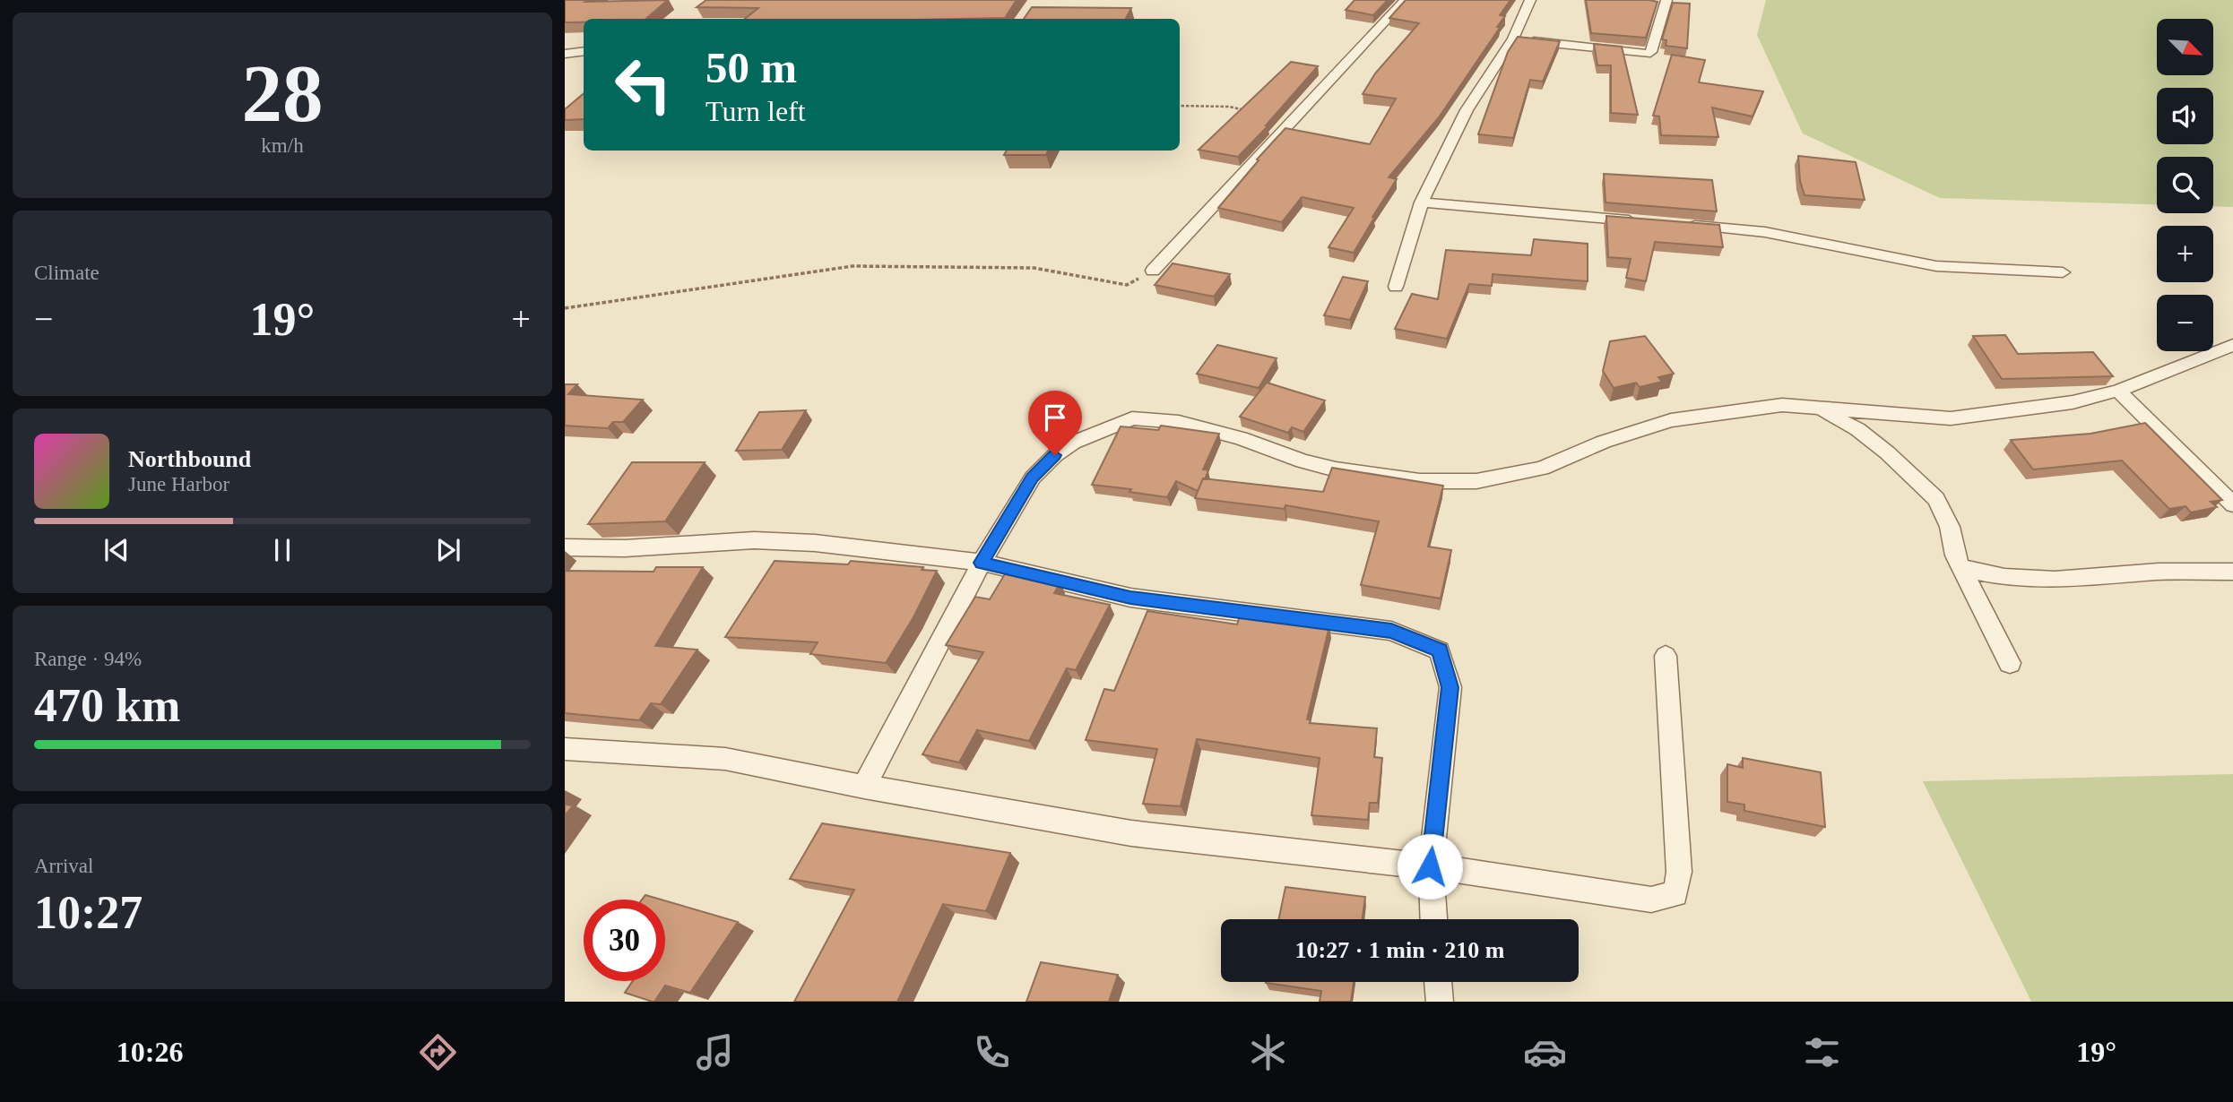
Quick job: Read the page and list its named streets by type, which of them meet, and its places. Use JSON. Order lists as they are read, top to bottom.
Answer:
{
  "north": "bottom right",
  "page": {
    "tile": [
      ["28", "km/h"],
      "Climate",
      ["Range · 94%", "470 km"],
      ["Arrival", "10:27"]
    ],
    "map_buttons": ["+", "−"],
    "turn": ["50 m", "Turn left"],
    "heat": ["−", "19°", "+"],
    "song": ["Northbound", "June Harbor"],
    "limit": "30",
    "trip": "10:27 · 1 min · 210 m",
    "tabs": ["10:26", "19°"]
  }
}
